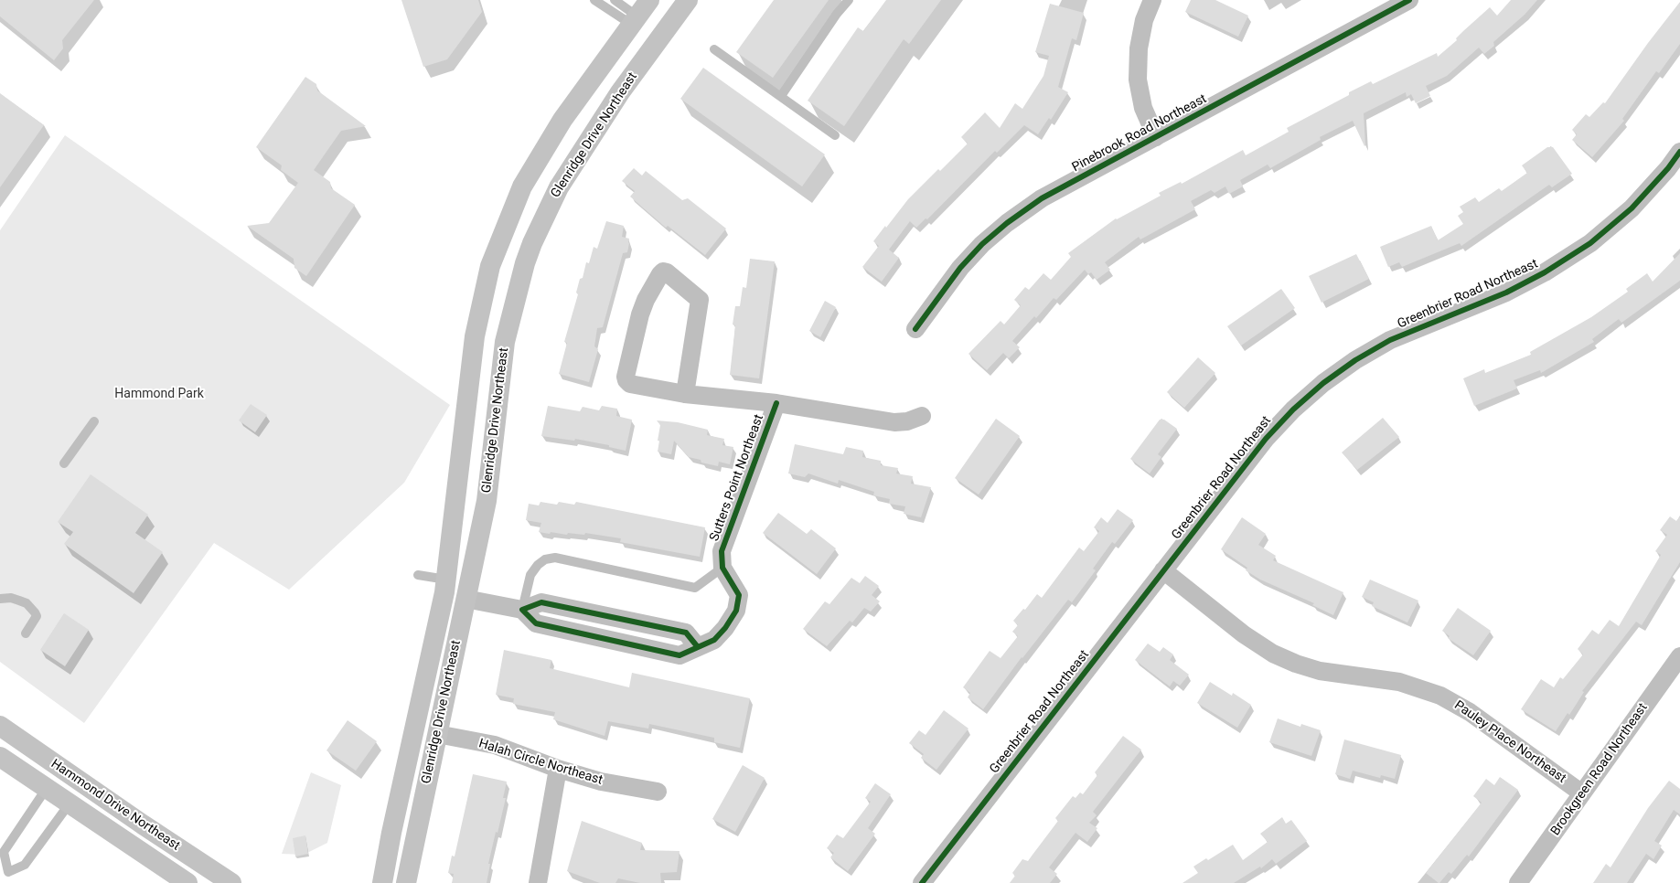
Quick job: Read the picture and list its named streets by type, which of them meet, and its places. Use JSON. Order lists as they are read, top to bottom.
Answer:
{
  "streets": {
    "main road": ["Glenridge Drive Northeast", "Hammond Drive Northeast"],
    "street": [
      "Pinebrook Road Northeast",
      "Greenbrier Road Northeast",
      "Sutters Point Northeast",
      "Pauley Place Northeast",
      "Halah Circle Northeast",
      "Brookgreen Road Northeast"
    ]
  },
  "crossings": [
    ["Glenridge Drive Northeast", "Halah Circle Northeast"],
    ["Greenbrier Road Northeast", "Pauley Place Northeast"],
    ["Pauley Place Northeast", "Brookgreen Road Northeast"]
  ],
  "parks": ["Hammond Park"]
}
